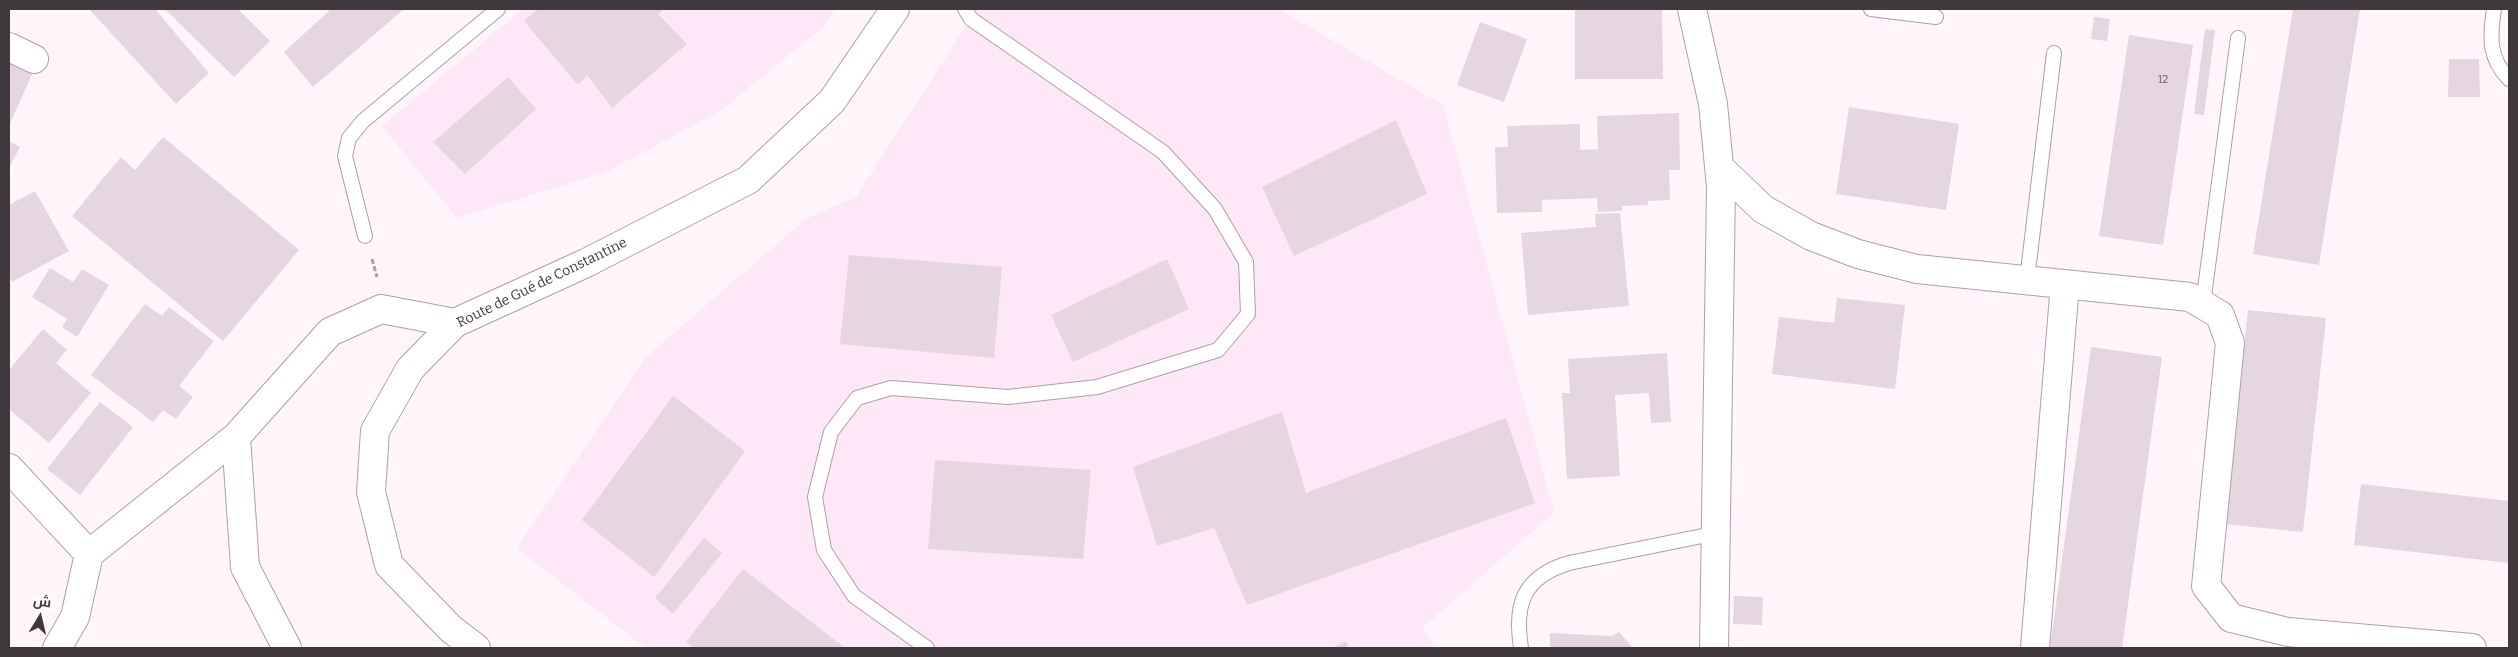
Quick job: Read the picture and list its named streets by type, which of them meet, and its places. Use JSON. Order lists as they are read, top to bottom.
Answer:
{
  "streets": {
    "street": ["Route de Gué de Constantine"]
  },
  "house_numbers": ["12"],
  "north": "top"
}
